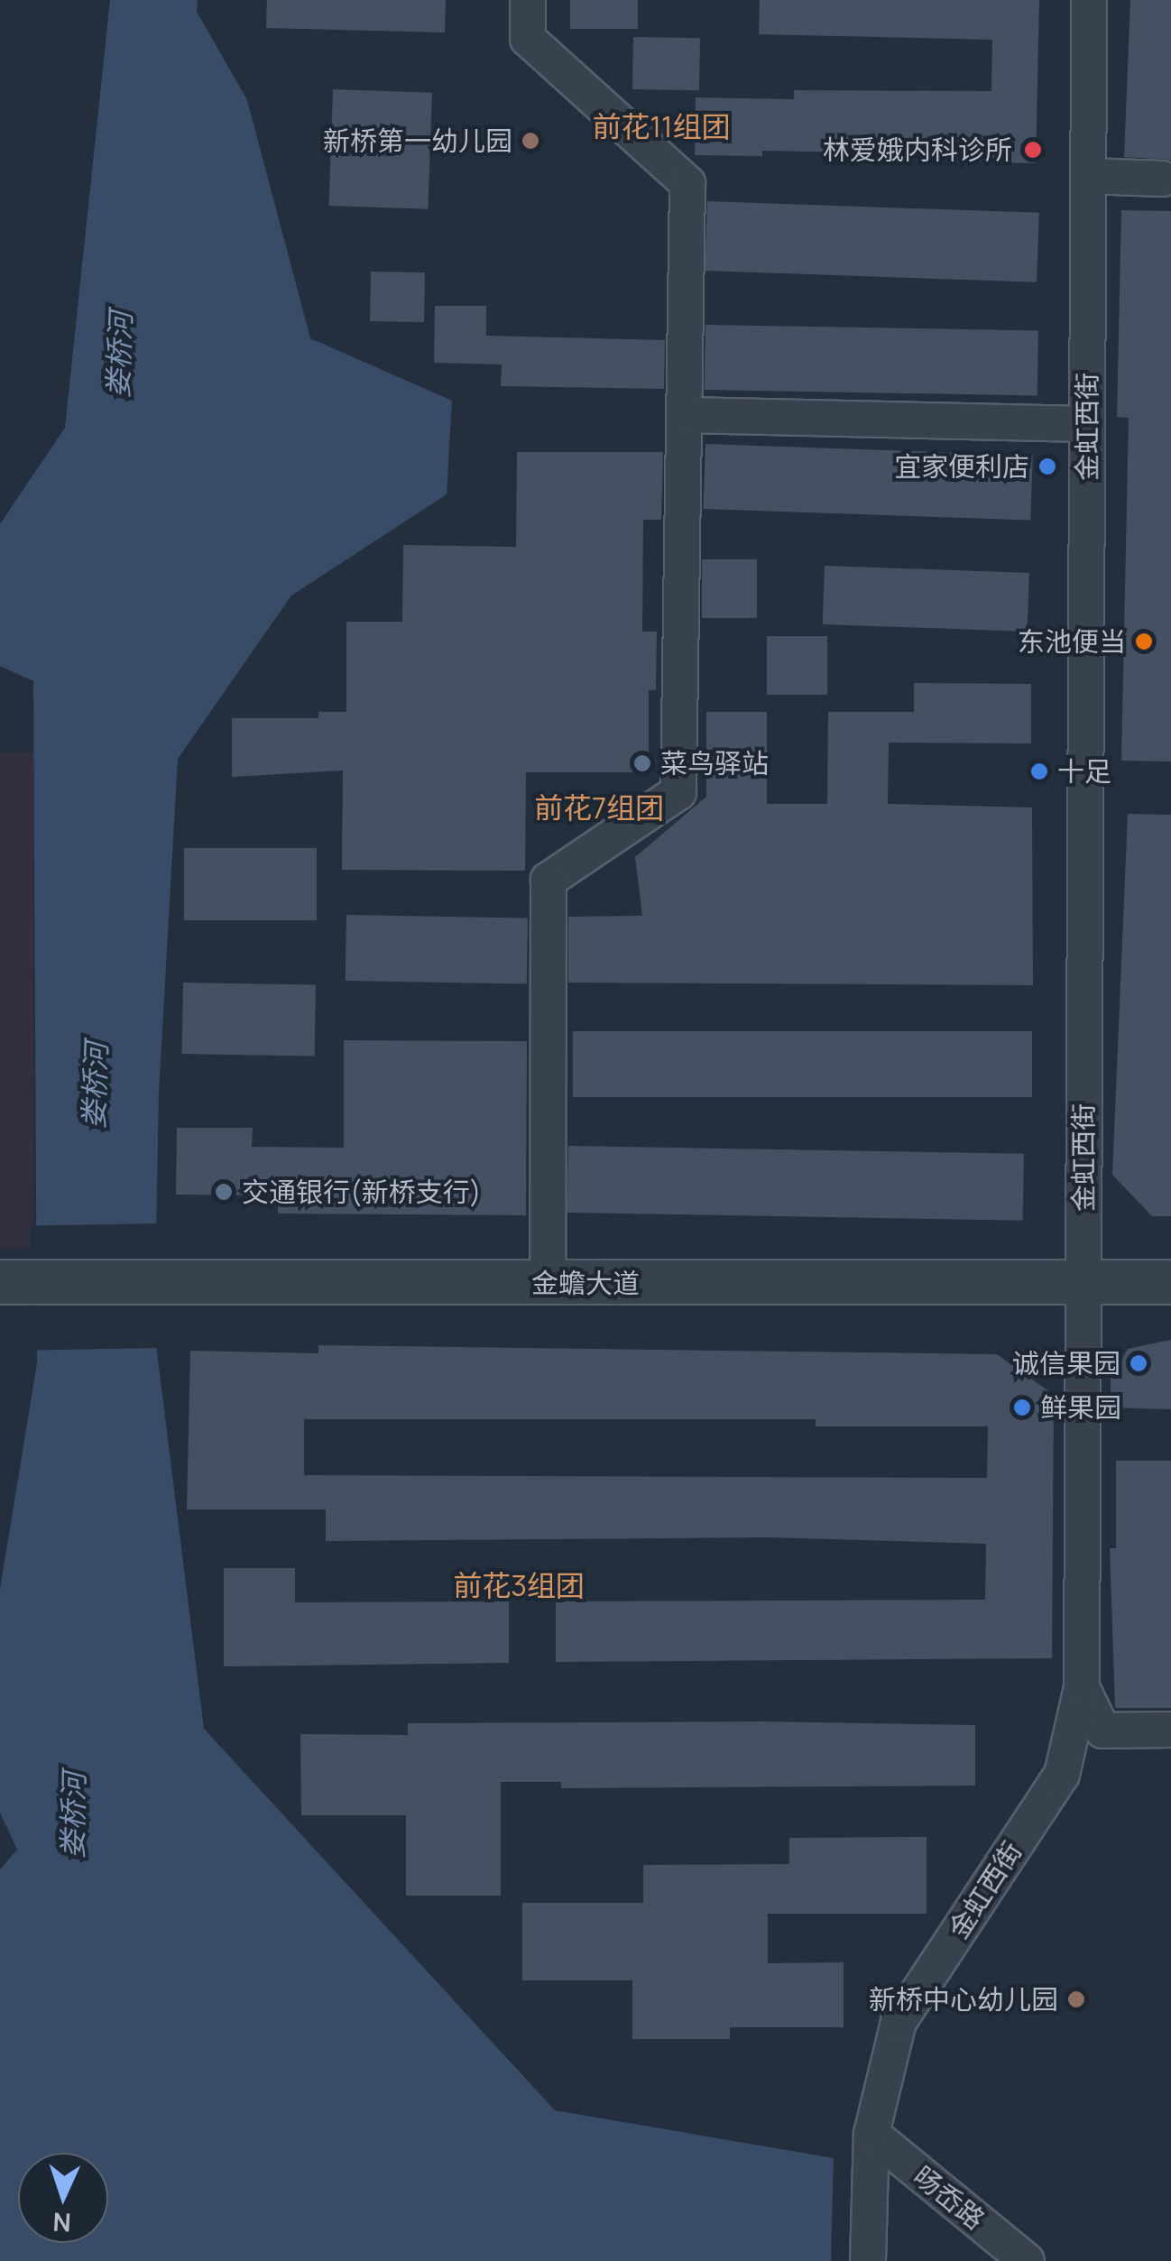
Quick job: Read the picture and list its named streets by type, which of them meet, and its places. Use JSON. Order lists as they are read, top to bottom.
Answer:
{
  "streets": {
    "street": ["金虹西街", "金蟾大道", "旸岙路"]
  },
  "crossings": [
    ["金虹西街", "金蟾大道"],
    ["金虹西街", "旸岙路"]
  ],
  "districts": ["前花11组团", "前花7组团", "前花3组团"],
  "water": ["娄桥河"],
  "places": [
    "新桥第一幼儿园",
    "林爱娥内科诊所",
    "宜家便利店",
    "东池便当",
    "菜鸟驿站",
    "十足",
    "交通银行(新桥支行)",
    "诚信果园",
    "鲜果园",
    "新桥中心幼儿园"
  ],
  "north": "bottom"
}
